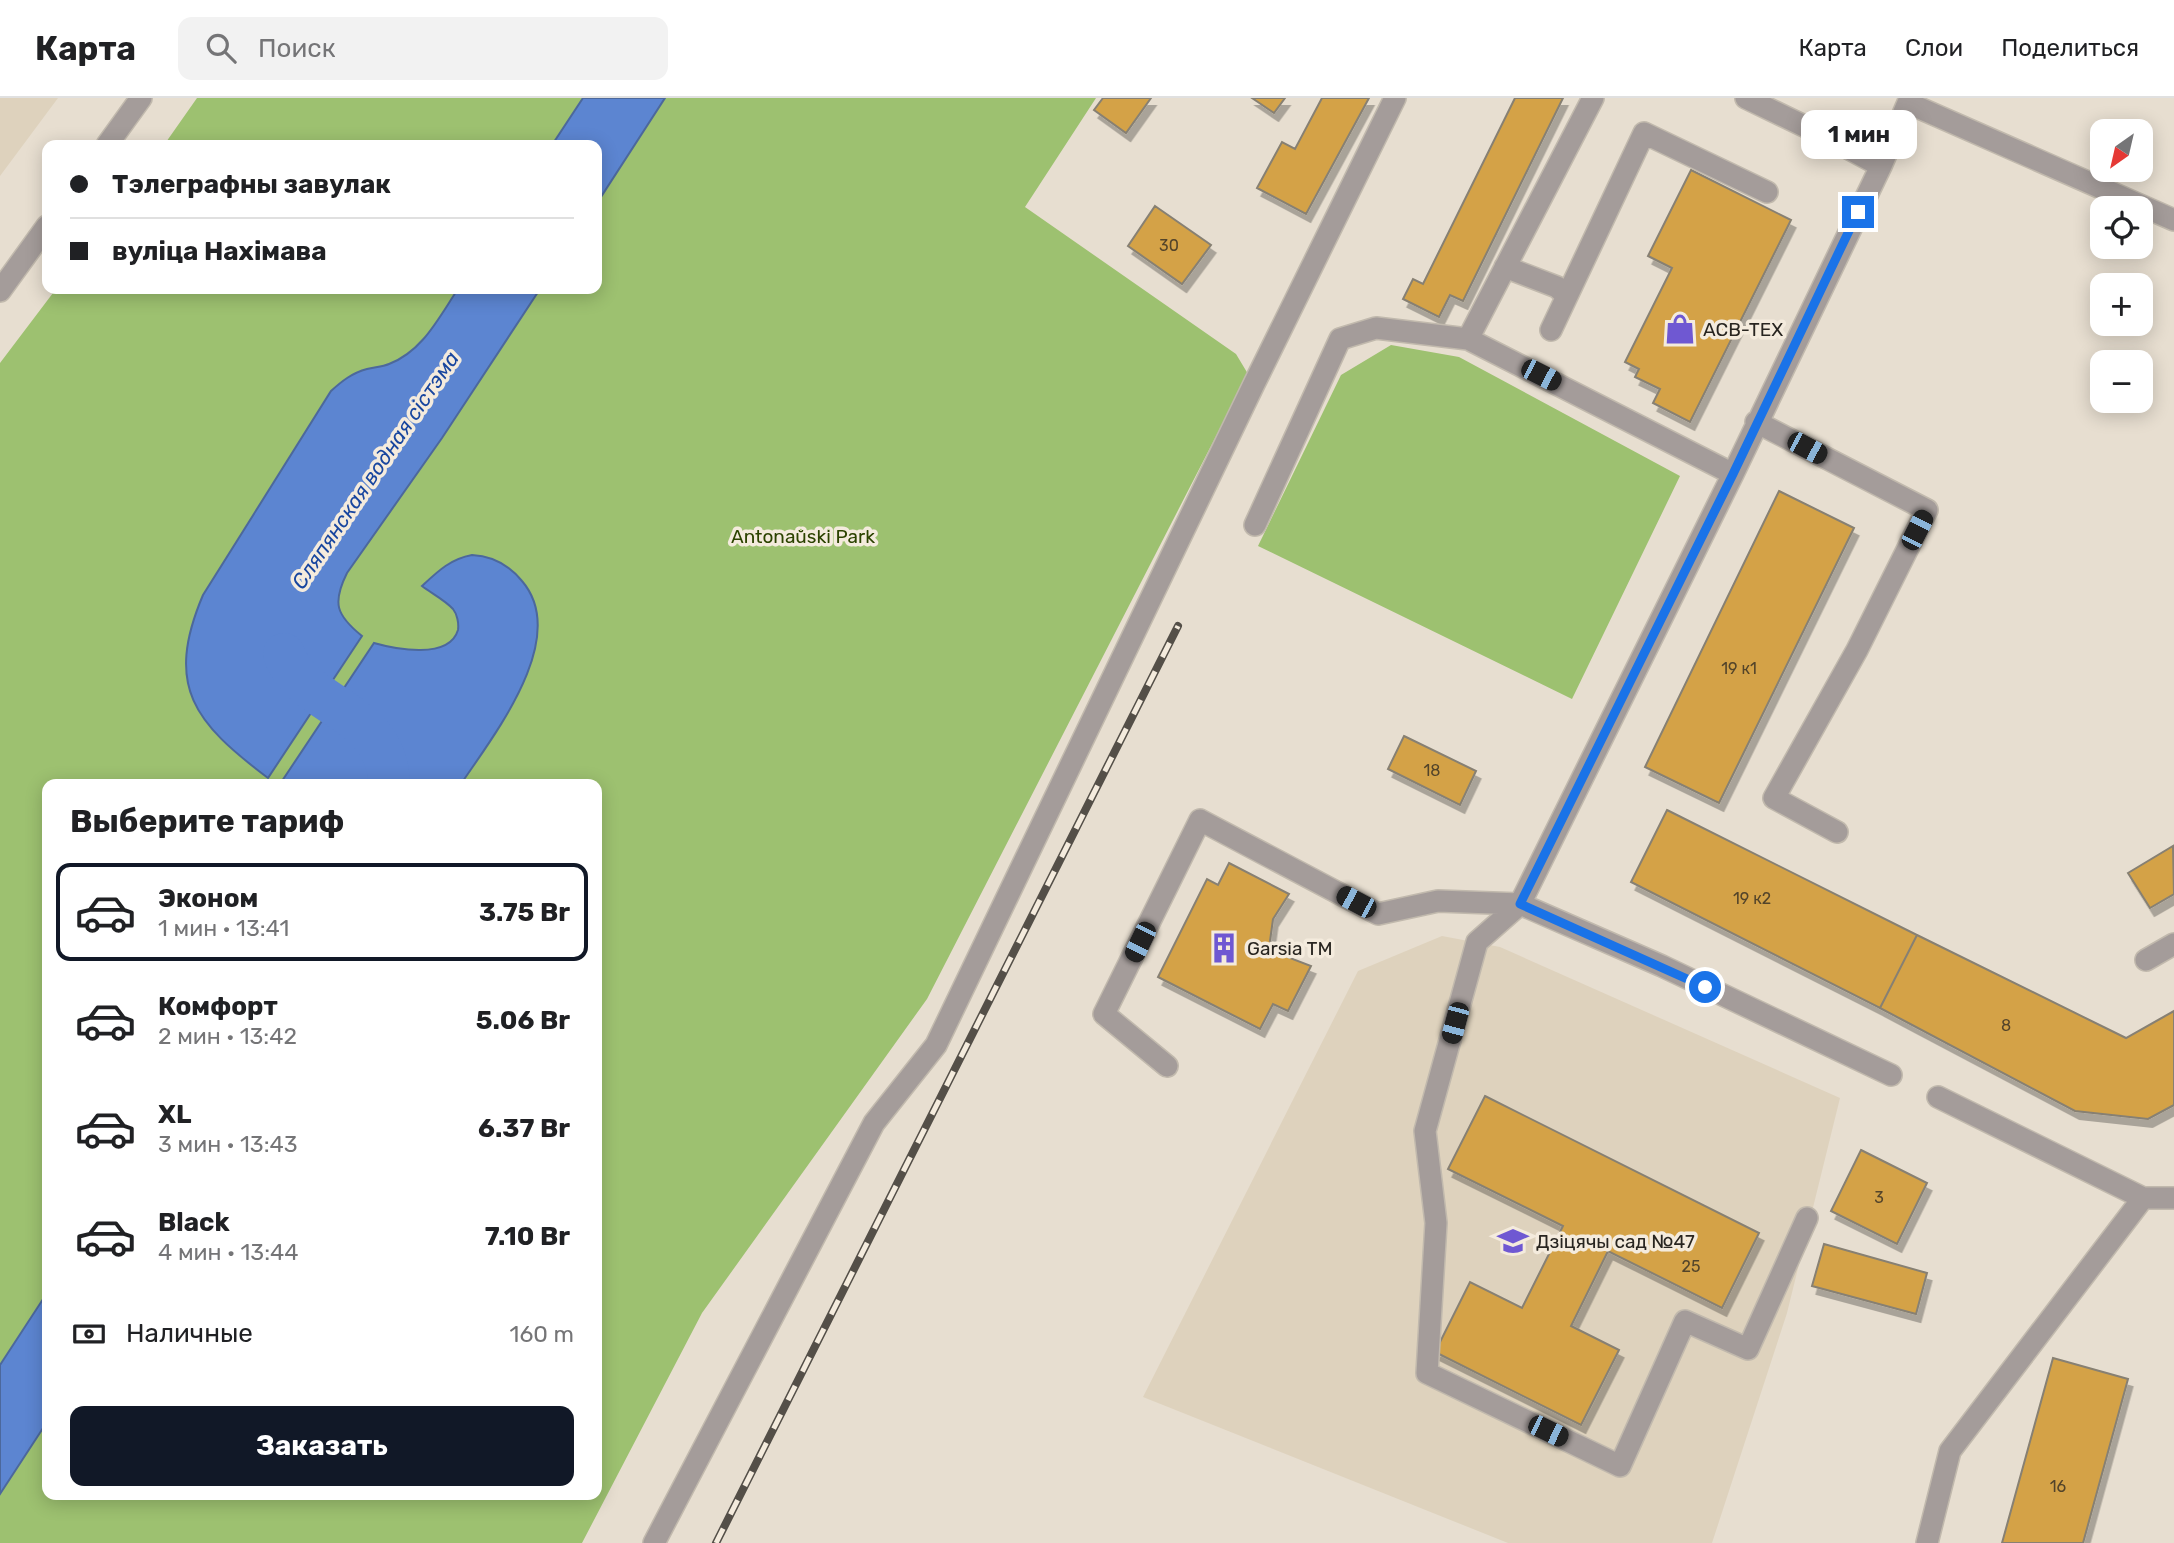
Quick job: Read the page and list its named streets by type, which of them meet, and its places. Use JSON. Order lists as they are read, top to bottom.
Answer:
{
  "water": ["Сляпянская водная сістэма"],
  "parks": ["Antonaŭski Park"],
  "places": {
    "shop": ["ACB-TEX"],
    "building": ["Garsia TM"],
    "school or university": ["Дзіцячы сад №47"]
  },
  "house_numbers": [
    "30",
    "19 к1",
    "18",
    "19 к2",
    "8",
    "3",
    "25",
    "16"
  ],
  "north": "bottom left",
  "page": {
    "header": "Карта",
    "search": "Поиск",
    "nav": ["Карта", "Слои", "Поделиться"],
    "bubble": "1 мин",
    "map_buttons": ["+", "−"],
    "banner": ["Тэлеграфны завулак", "вуліца Нахімава"],
    "heading": "Выберите тариф",
    "list": [
      {
        "name": "Эконом",
        "note": "1 мин · 13:41",
        "value": "3.75 Br"
      },
      {
        "name": "Комфорт",
        "note": "2 мин · 13:42",
        "value": "5.06 Br"
      },
      {
        "name": "XL",
        "note": "3 мин · 13:43",
        "value": "6.37 Br"
      },
      {
        "name": "Black",
        "note": "4 мин · 13:44",
        "value": "7.10 Br"
      }
    ],
    "pay": ["Наличные", "160 m"],
    "buttons": "Заказать"
  }
}
